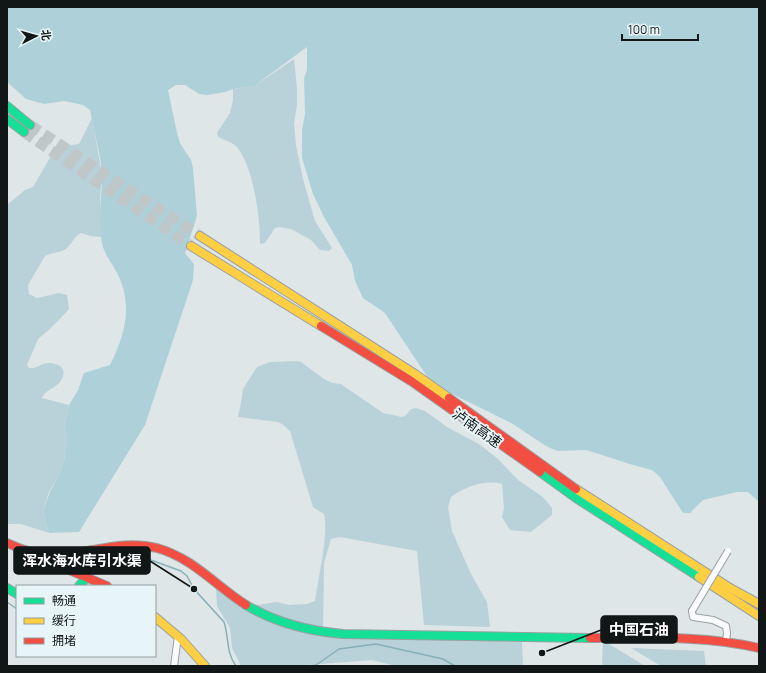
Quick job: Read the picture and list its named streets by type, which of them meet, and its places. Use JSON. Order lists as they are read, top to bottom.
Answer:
{
  "streets": {
    "main road": ["泸南高速"]
  },
  "places": ["浑水海水库引水渠", "中国石油"],
  "legend": ["畅通", "缓行", "拥堵"],
  "scale_bar": "100 m",
  "north": "right"
}
